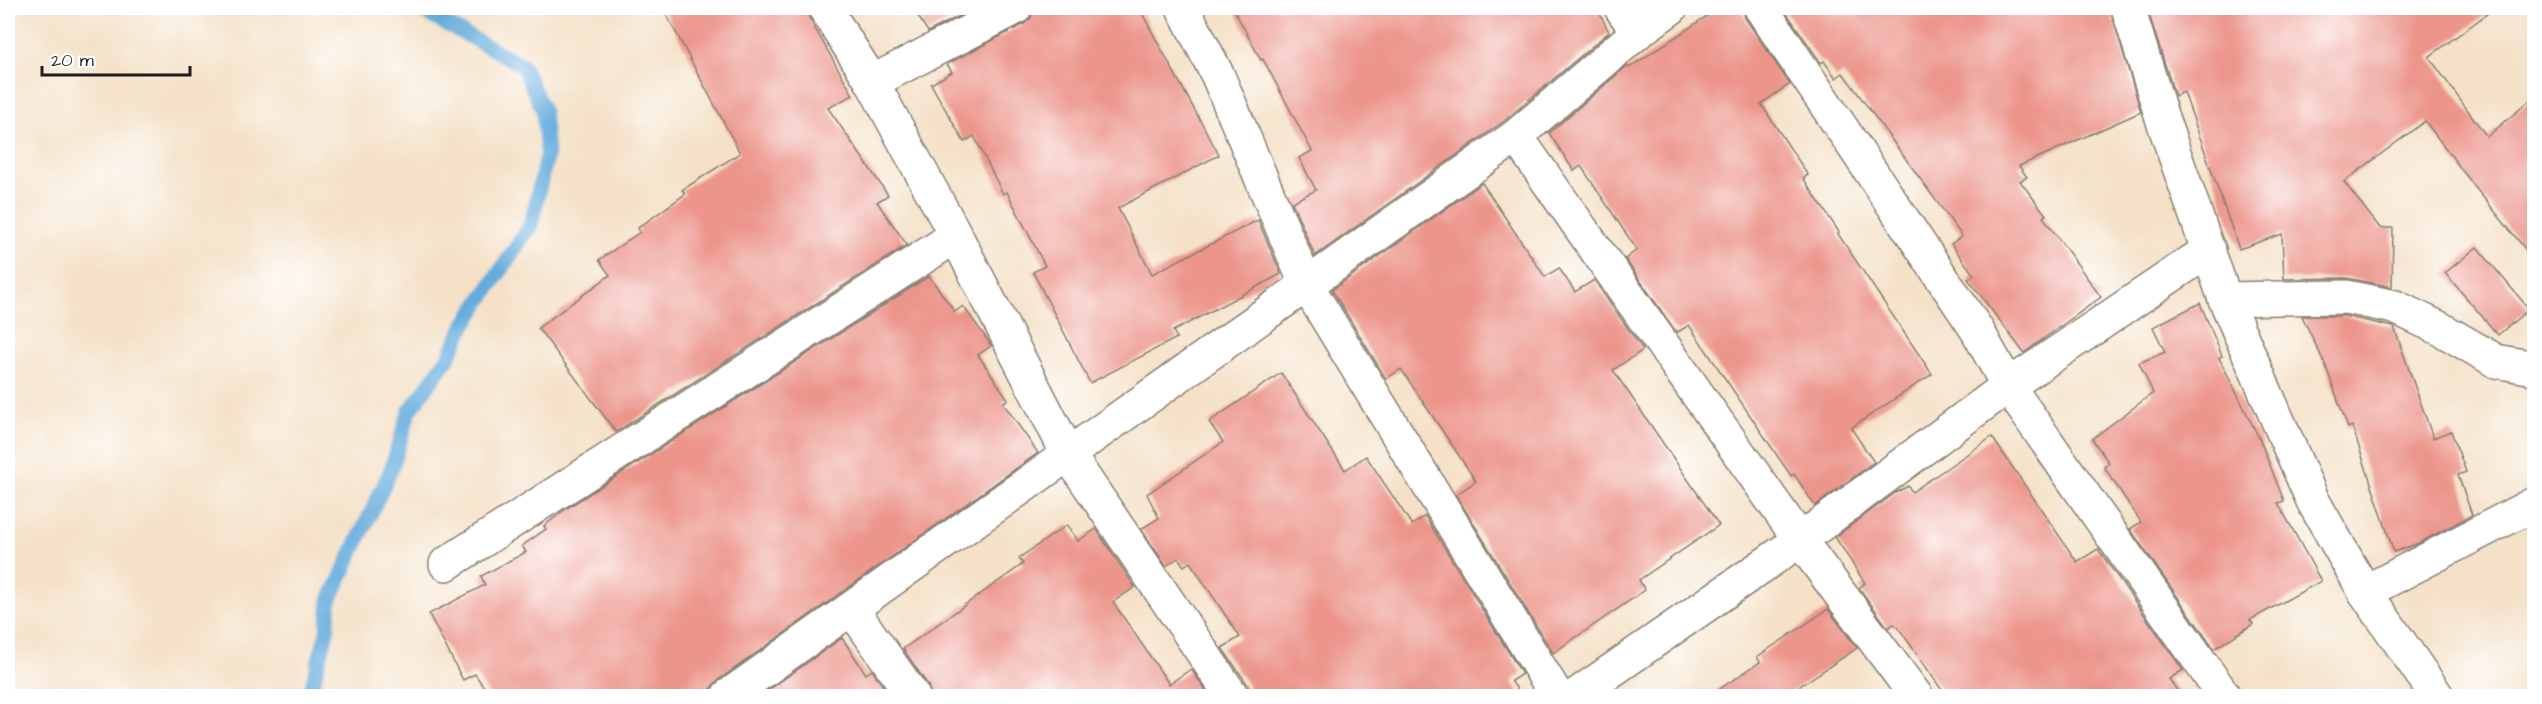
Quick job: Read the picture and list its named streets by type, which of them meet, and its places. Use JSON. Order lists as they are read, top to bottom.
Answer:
{
  "scale_bar": "20 m"
}
